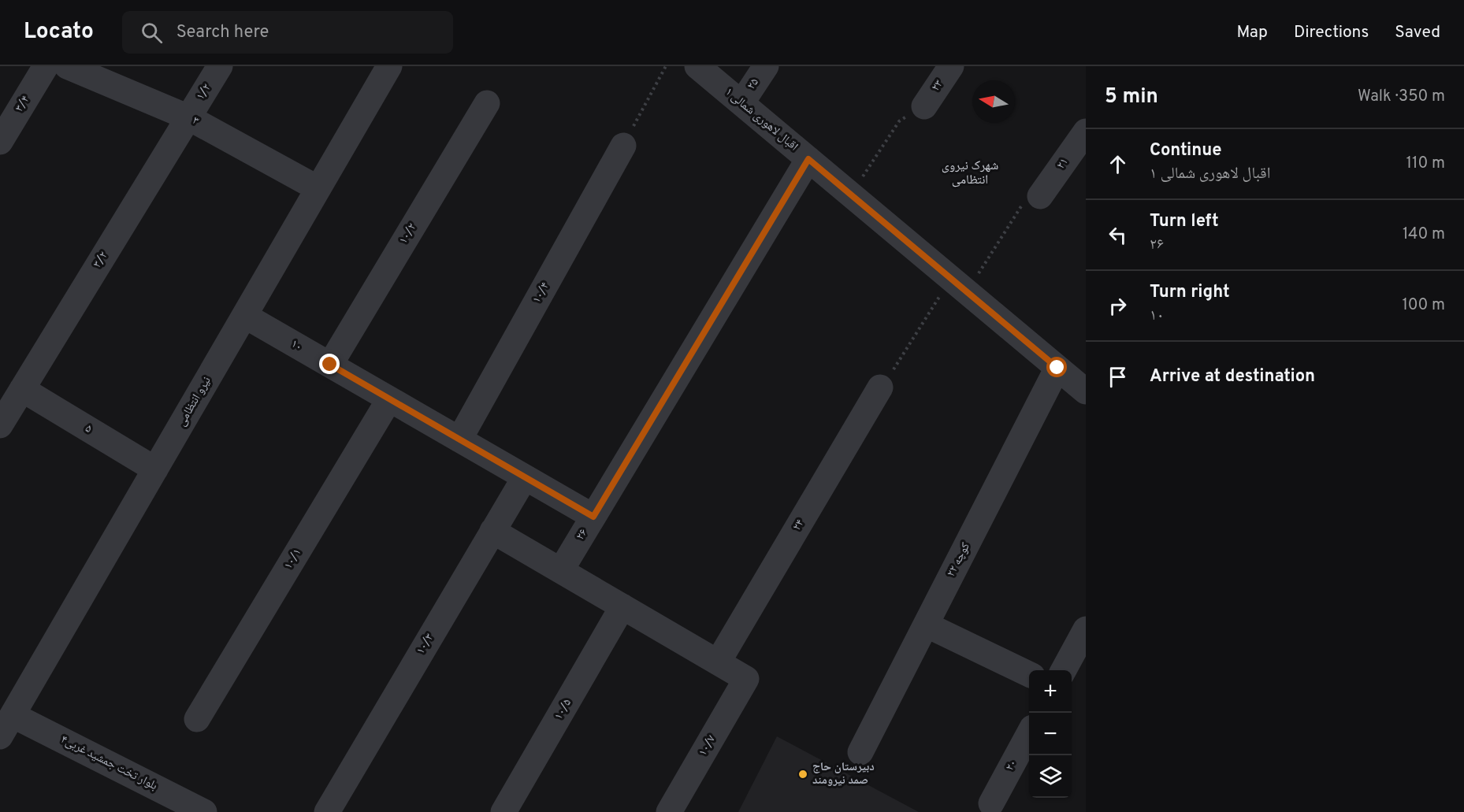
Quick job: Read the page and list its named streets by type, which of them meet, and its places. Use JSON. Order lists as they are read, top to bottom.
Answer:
{
  "streets": {
    "street": [
      "۲۵",
      "۲۳",
      "۱/۲",
      "۳/۴",
      "اقبال لاهوری شمالی ۱",
      "۳",
      "۲۱",
      "۱۰/۲",
      "۳/۲",
      "۱۰/۴",
      "۱۰",
      "نیرو انتظامی",
      "۵",
      "۲۴",
      "۲۶",
      "۱۰/۱",
      "کوچه ۲۲",
      "۱۰/۳",
      "۱۰/۵",
      "۱۰/۷",
      "بلوار تخت جمشید غربی۴",
      "۲۰"
    ]
  },
  "crossings": [
    ["۲۵", "اقبال لاهوری شمالی ۱"],
    ["۱/۲", "۳"],
    ["۱/۲", "۳/۲"],
    ["اقبال لاهوری شمالی ۱", "۲۶"],
    ["اقبال لاهوری شمالی ۱", "کوچه ۲۲"],
    ["۳", "۳/۲"],
    ["۳", "نیرو انتظامی"],
    ["۱۰/۲", "۱۰"],
    ["۳/۲", "۵"],
    ["۱۰/۴", "۱۰"],
    ["۱۰", "نیرو انتظامی"],
    ["۱۰", "۲۶"],
    ["۱۰", "۱۰/۱"],
    ["۱۰", "۱۰/۳"],
    ["نیرو انتظامی", "۵"],
    ["نیرو انتظامی", "بلوار تخت جمشید غربی۴"],
    ["۲۴", "۱۰/۷"]
  ],
  "districts": ["شهرک نیروی انتظامی"],
  "places": ["دبیرستان حاج صمد نیرومند"],
  "north": "left",
  "page": {
    "header": "Locato",
    "search": "Search here",
    "nav": ["Map", "Directions", "Saved"],
    "heading": ["5 min", "Walk · 350 m"],
    "list": [
      ["Continue", "اقبال لاهوری شمالی ۱", "110 m"],
      ["Turn left", "۲۶", "140 m"],
      ["Turn right", "۱۰", "100 m"],
      "Arrive at destination"
    ],
    "map_buttons": ["+", "−"]
  }
}
